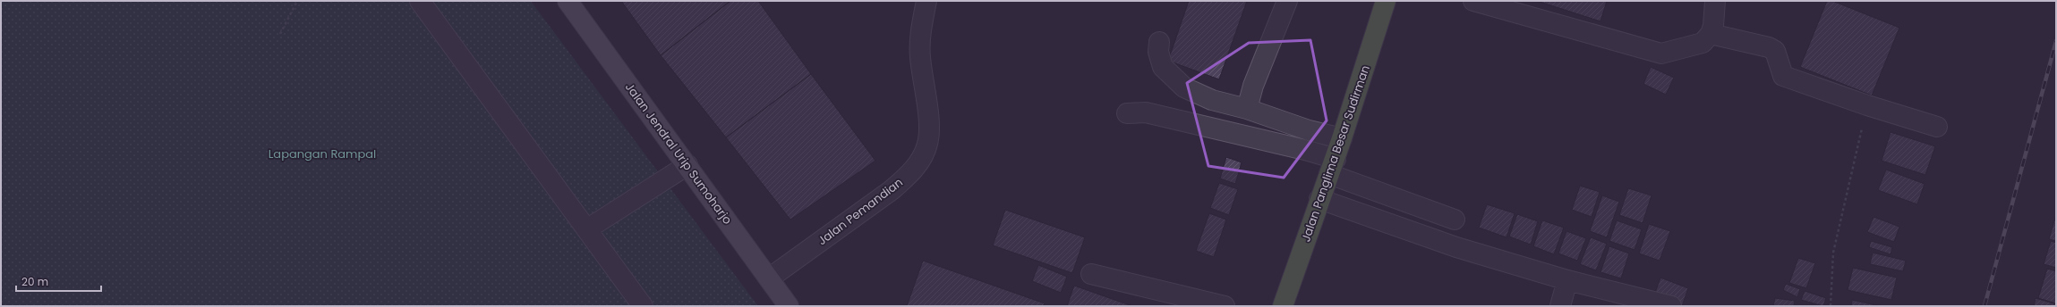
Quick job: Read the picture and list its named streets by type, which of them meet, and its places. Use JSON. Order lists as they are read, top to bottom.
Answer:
{
  "streets": {
    "highway": ["Jalan Panglima Besar Sudirman"],
    "main road": ["Jalan Jendral Urip Sumoharjo"],
    "street": ["Jalan Pemandian"]
  },
  "crossings": [
    ["Jalan Jendral Urip Sumoharjo", "Jalan Pemandian"]
  ],
  "parks": ["Lapangan Rampal"],
  "scale_bar": "20 m"
}
